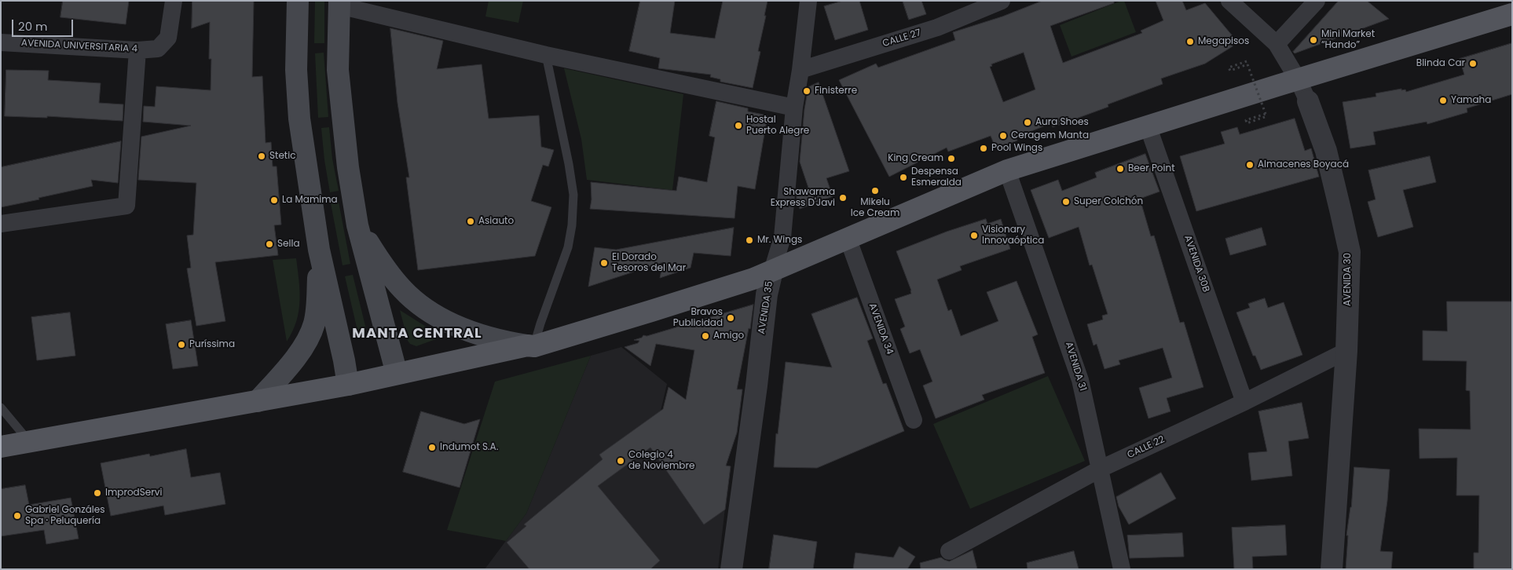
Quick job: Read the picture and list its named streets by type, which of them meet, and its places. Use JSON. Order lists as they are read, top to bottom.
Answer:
{
  "streets": {
    "street": [
      "CALLE 27",
      "AVENIDA UNIVERSITARIA 4",
      "AVENIDA 30B",
      "AVENIDA 30",
      "AVENIDA 35",
      "AVENIDA 34",
      "AVENIDA 31",
      "CALLE 22"
    ]
  },
  "crossings": [
    ["CALLE 27", "AVENIDA 35"],
    ["AVENIDA 30B", "CALLE 22"],
    ["AVENIDA 30", "CALLE 22"],
    ["AVENIDA 31", "CALLE 22"]
  ],
  "districts": ["MANTA CENTRAL"],
  "places": [
    "Mini Market “Hando”",
    "Megapisos",
    "Blinda Car",
    "Finisterre",
    "Yamaha",
    "Aura Shoes",
    "Hostal Puerto Alegre",
    "Ceragem Manta",
    "Pool Wings",
    "Stetic",
    "King Cream",
    "Almacenes Boyacá",
    "Beer Point",
    "Despensa Esmeralda",
    "Mikelu Ice Cream",
    "Shawarma Express D'Javi",
    "La Mamima",
    "Super Colchón",
    "Asiauto",
    "Visionary Innovaóptica",
    "Mr. Wings",
    "Sella",
    "El Dorado Tesoros del Mar",
    "Bravos Publicidad",
    "Amigo",
    "Puríssima",
    "Indumot S.A.",
    "Colegio 4 de Noviembre",
    "ImprodServi",
    "Gabriel Gonzáles Spa · Peluquería"
  ],
  "scale_bar": "20 m"
}
